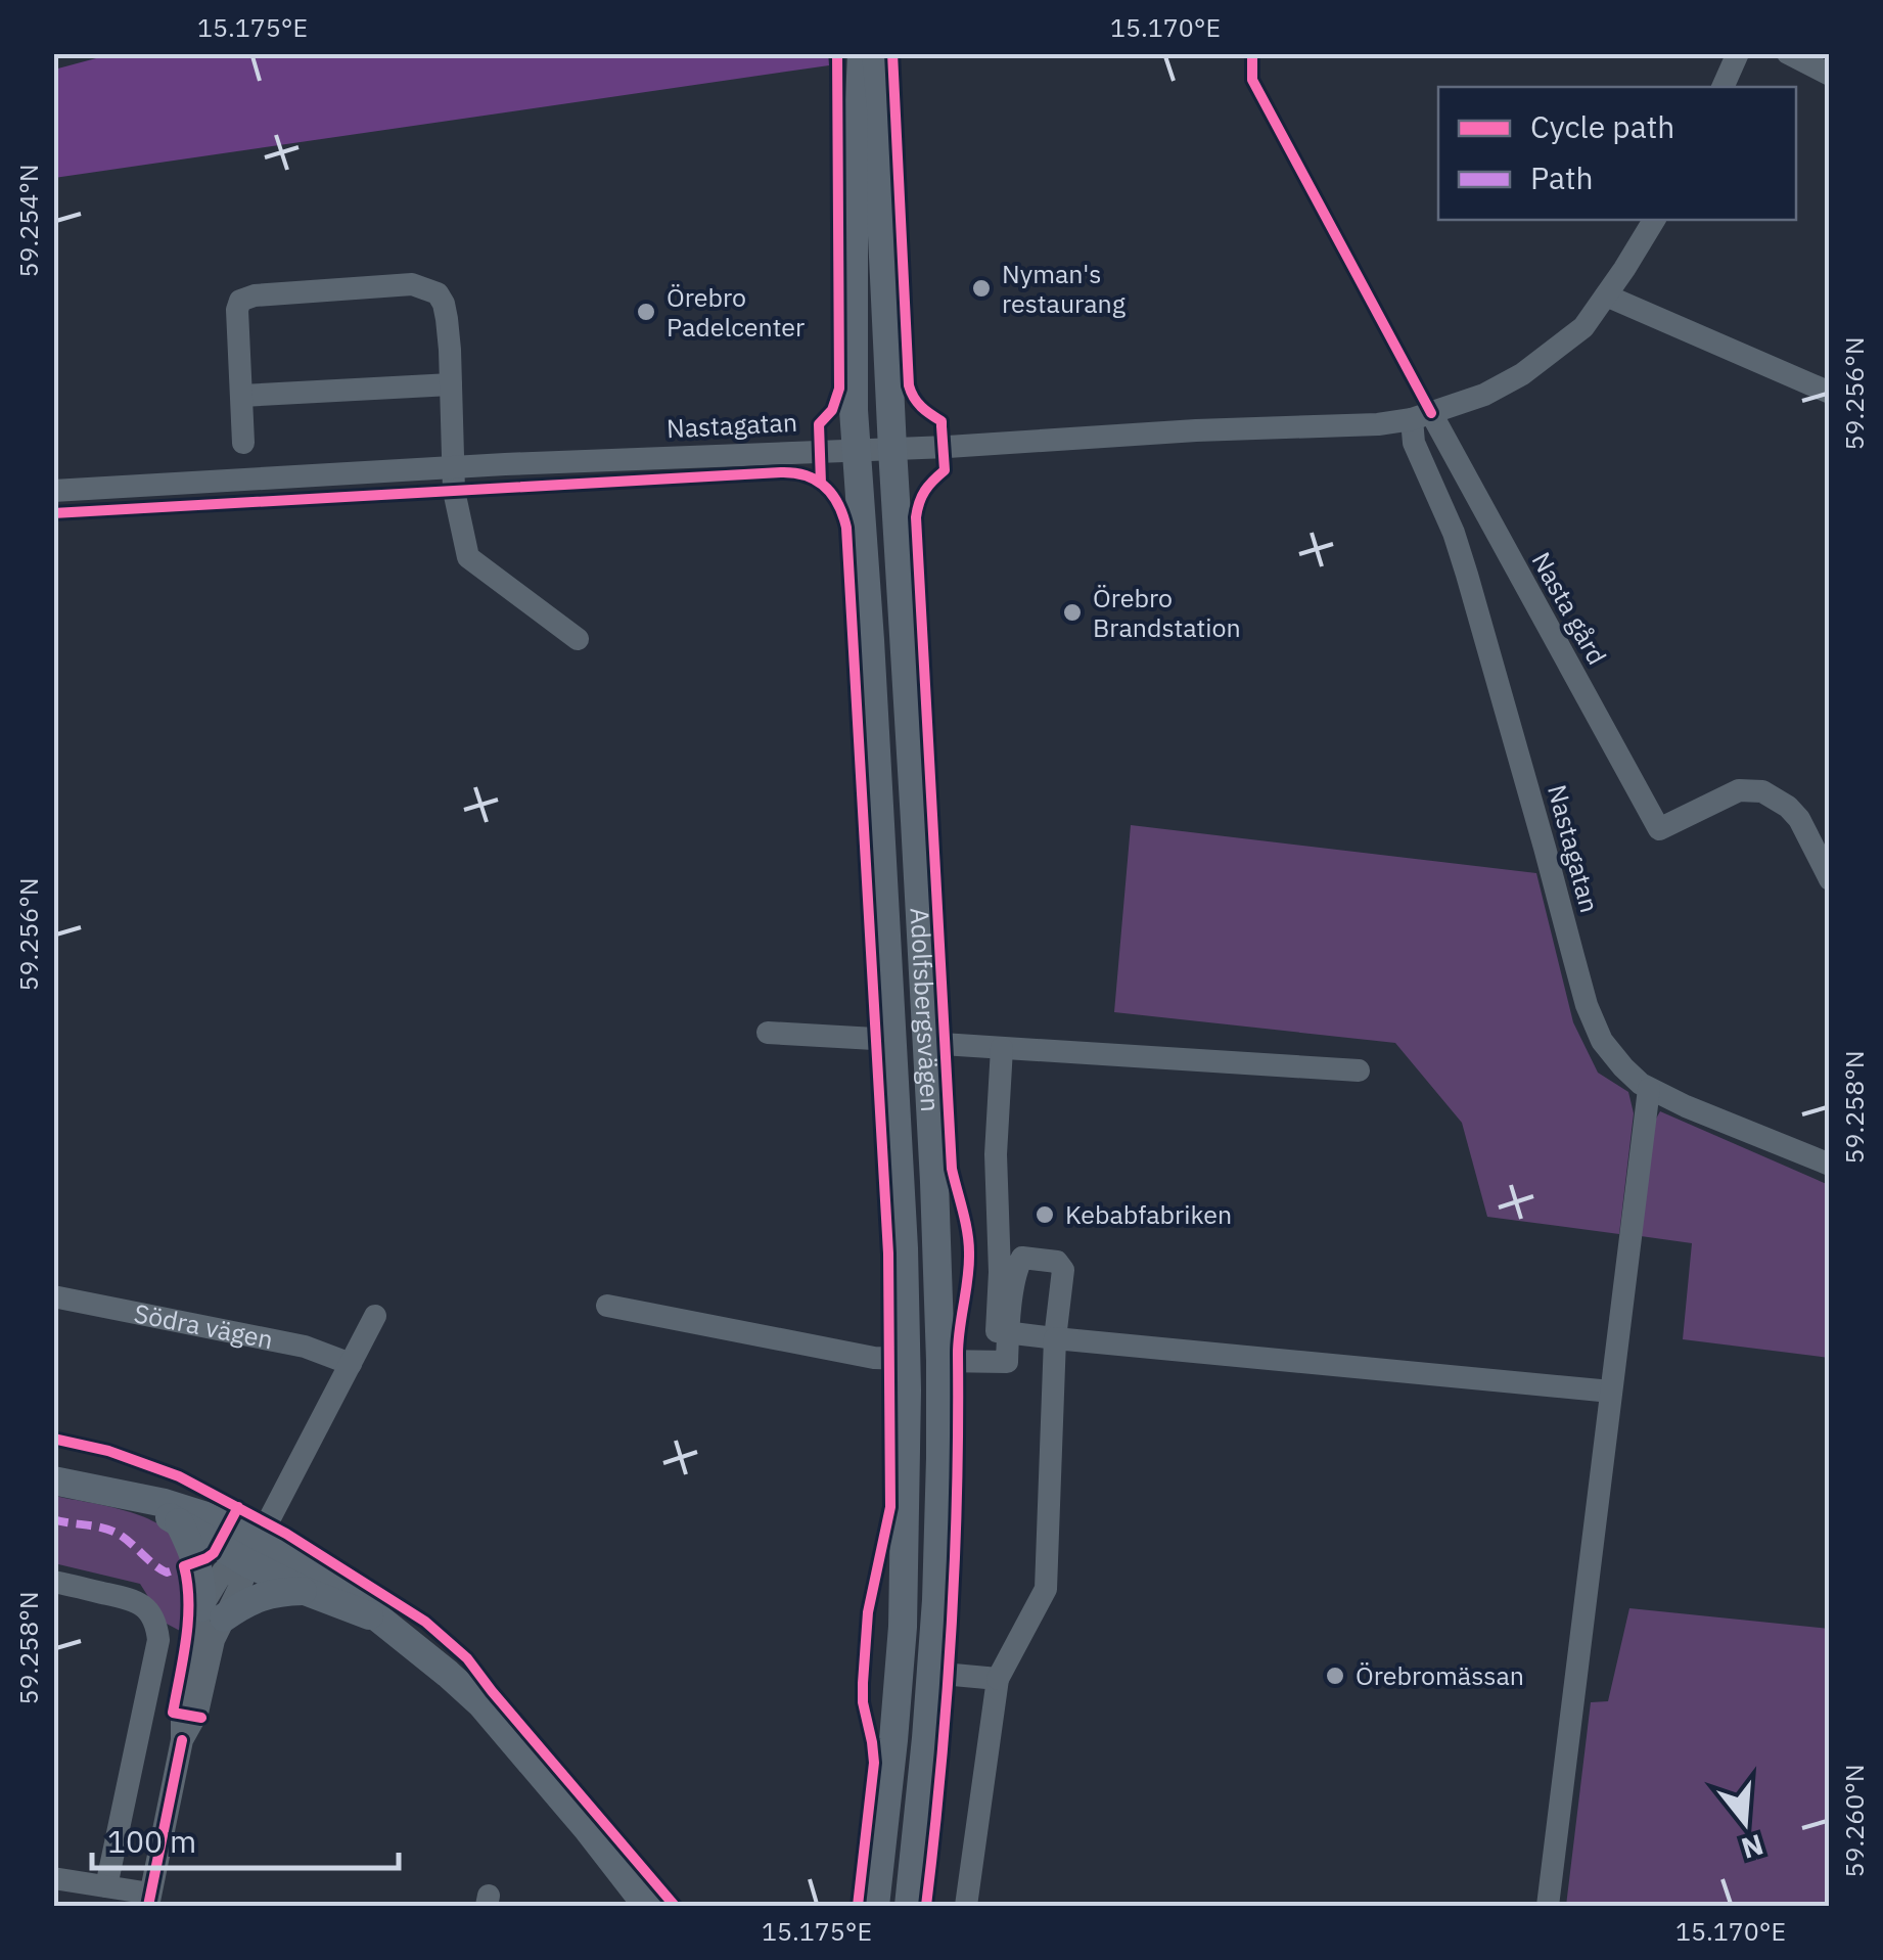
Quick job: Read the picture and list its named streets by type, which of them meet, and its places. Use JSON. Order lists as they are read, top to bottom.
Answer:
{
  "streets": {
    "main road": ["Adolfsbergsvägen"],
    "street": ["Nastagatan", "Nasta gård", "Södra vägen"]
  },
  "crossings": [
    ["Nastagatan", "Nasta gård"],
    ["Nastagatan", "Adolfsbergsvägen"]
  ],
  "places": [
    "Nyman's restaurang",
    "Örebro Padelcenter",
    "Örebro Brandstation",
    "Kebabfabriken",
    "Örebromässan"
  ],
  "legend": ["Cycle path", "Path"],
  "scale_bar": "100 m",
  "north": "bottom",
  "coordinates": [
    "15.175°E",
    "15.170°E",
    "59.254°N",
    "59.256°N",
    "59.258°N",
    "59.260°N"
  ]
}
